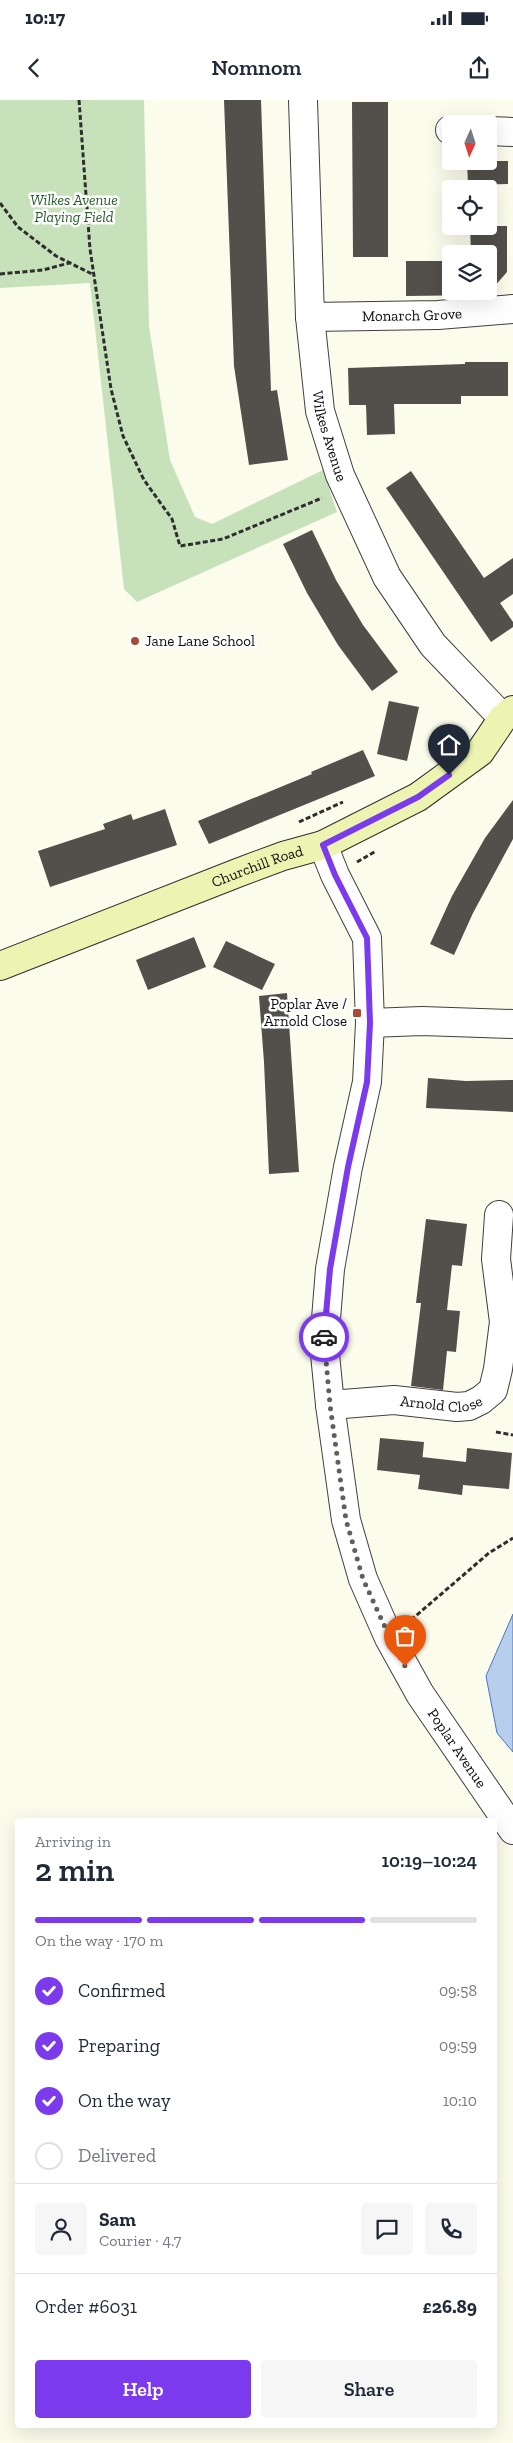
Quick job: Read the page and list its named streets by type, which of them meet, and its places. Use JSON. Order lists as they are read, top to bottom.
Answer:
{
  "streets": {
    "street": [
      "Monarch Grove",
      "Wilkes Avenue",
      "Churchill Road",
      "Arnold Close",
      "Poplar Avenue"
    ]
  },
  "crossings": [
    ["Monarch Grove", "Wilkes Avenue"],
    ["Wilkes Avenue", "Churchill Road"],
    ["Churchill Road", "Poplar Avenue"],
    ["Arnold Close", "Poplar Avenue"]
  ],
  "parks": ["Wilkes Avenue Playing Field"],
  "places": {
    "other": ["Jane Lane School"],
    "transit": ["Poplar Ave / Arnold Close"]
  },
  "north": "bottom",
  "page": {
    "status": "10:17",
    "header": "Nomnom",
    "heading": ["2 min", "Arriving in", "10:19–10:24"],
    "panel": [
      "Sam",
      "Courier · 4.7",
      "Order #6031",
      "£26.89"
    ],
    "bar": "On the way · 170 m",
    "list": [
      ["Confirmed", "09:58"],
      ["Preparing", "09:59"],
      ["On the way", "10:10"],
      "Delivered"
    ],
    "buttons": ["Help", "Share"]
  }
}
